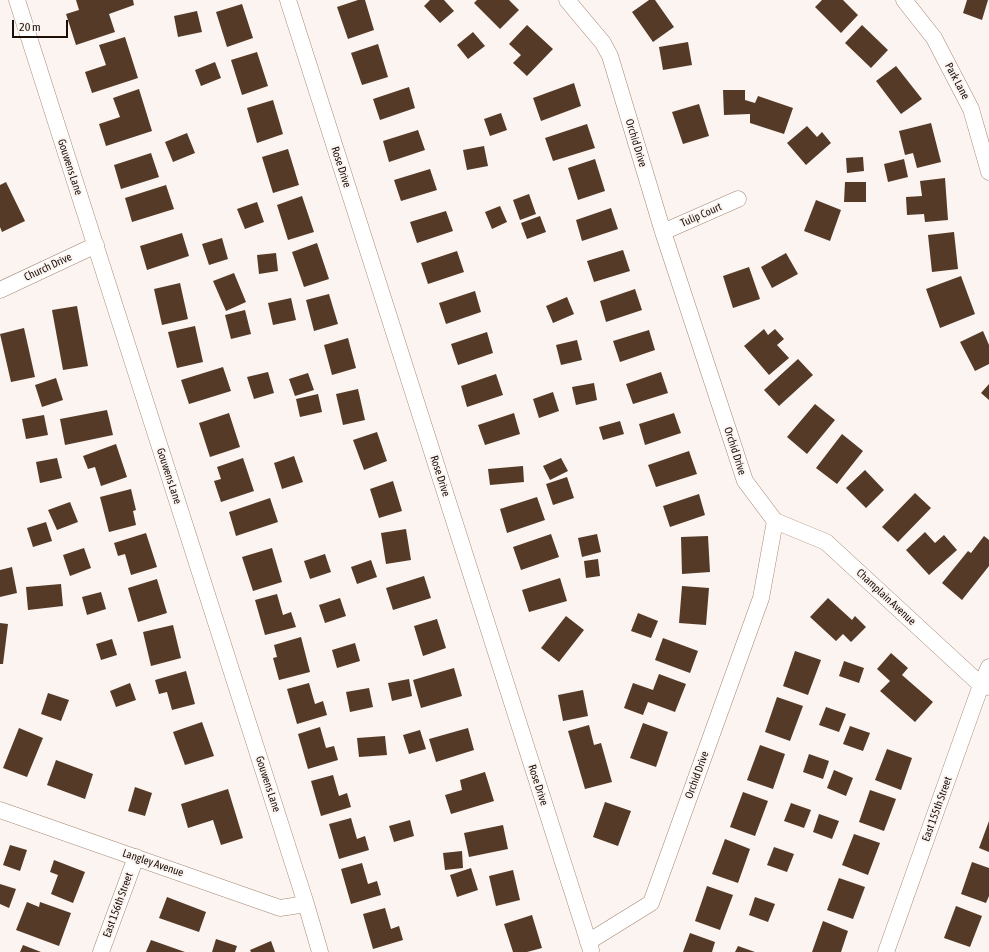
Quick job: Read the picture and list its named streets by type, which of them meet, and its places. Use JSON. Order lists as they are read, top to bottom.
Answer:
{
  "streets": {
    "street": [
      "Park Lane",
      "Orchid Drive",
      "Gouwens Lane",
      "Rose Drive",
      "Tulip Court",
      "Church Drive",
      "Champlain Avenue",
      "East 155th Street",
      "Langley Avenue",
      "East 156th Street"
    ]
  },
  "crossings": [
    ["Orchid Drive", "Rose Drive"],
    ["Orchid Drive", "Tulip Court"],
    ["Orchid Drive", "Champlain Avenue"],
    ["Gouwens Lane", "Church Drive"],
    ["Gouwens Lane", "Langley Avenue"],
    ["Champlain Avenue", "East 155th Street"],
    ["Langley Avenue", "East 156th Street"]
  ],
  "scale_bar": "20 m"
}
